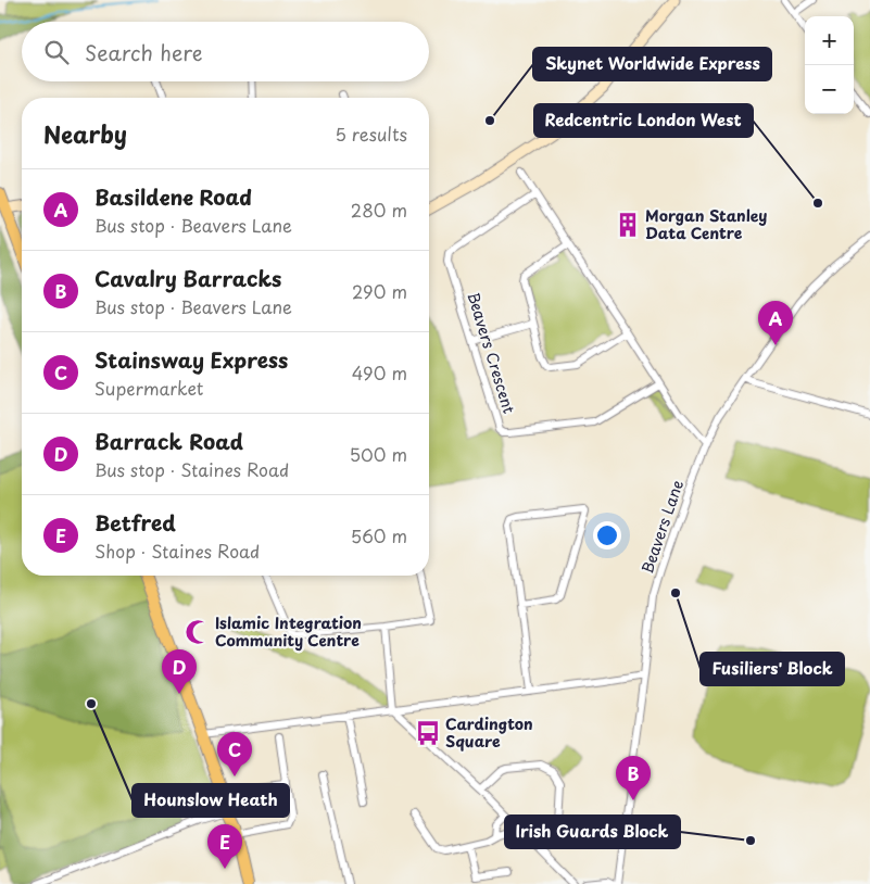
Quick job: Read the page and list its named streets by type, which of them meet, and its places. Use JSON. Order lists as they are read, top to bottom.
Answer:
{
  "streets": {
    "street": ["Beavers Crescent", "Beavers Lane"]
  },
  "places": {
    "other": [
      "Skynet Worldwide Express",
      "Redcentric London West",
      "Fusiliers' Block",
      "Hounslow Heath",
      "Irish Guards Block"
    ],
    "building": ["Morgan Stanley Data Centre"],
    "mosque": ["Islamic Integration Community Centre"],
    "bus stop": ["Cardington Square"]
  },
  "page": {
    "map_buttons": ["+", "−"],
    "search": "Search here",
    "heading": ["Nearby", "5 results"],
    "list": [
      {
        "mark": "A",
        "name": "Basildene Road",
        "note": "Bus stop · Beavers Lane",
        "value": "280 m"
      },
      {
        "mark": "B",
        "name": "Cavalry Barracks",
        "note": "Bus stop · Beavers Lane",
        "value": "290 m"
      },
      {
        "mark": "C",
        "name": "Stainsway Express",
        "note": "Supermarket",
        "value": "490 m"
      },
      {
        "mark": "D",
        "name": "Barrack Road",
        "note": "Bus stop · Staines Road",
        "value": "500 m"
      },
      {
        "mark": "E",
        "name": "Betfred",
        "note": "Shop · Staines Road",
        "value": "560 m"
      }
    ],
    "pins": [
      "A",
      "D",
      "C",
      "B",
      "E"
    ]
  }
}
